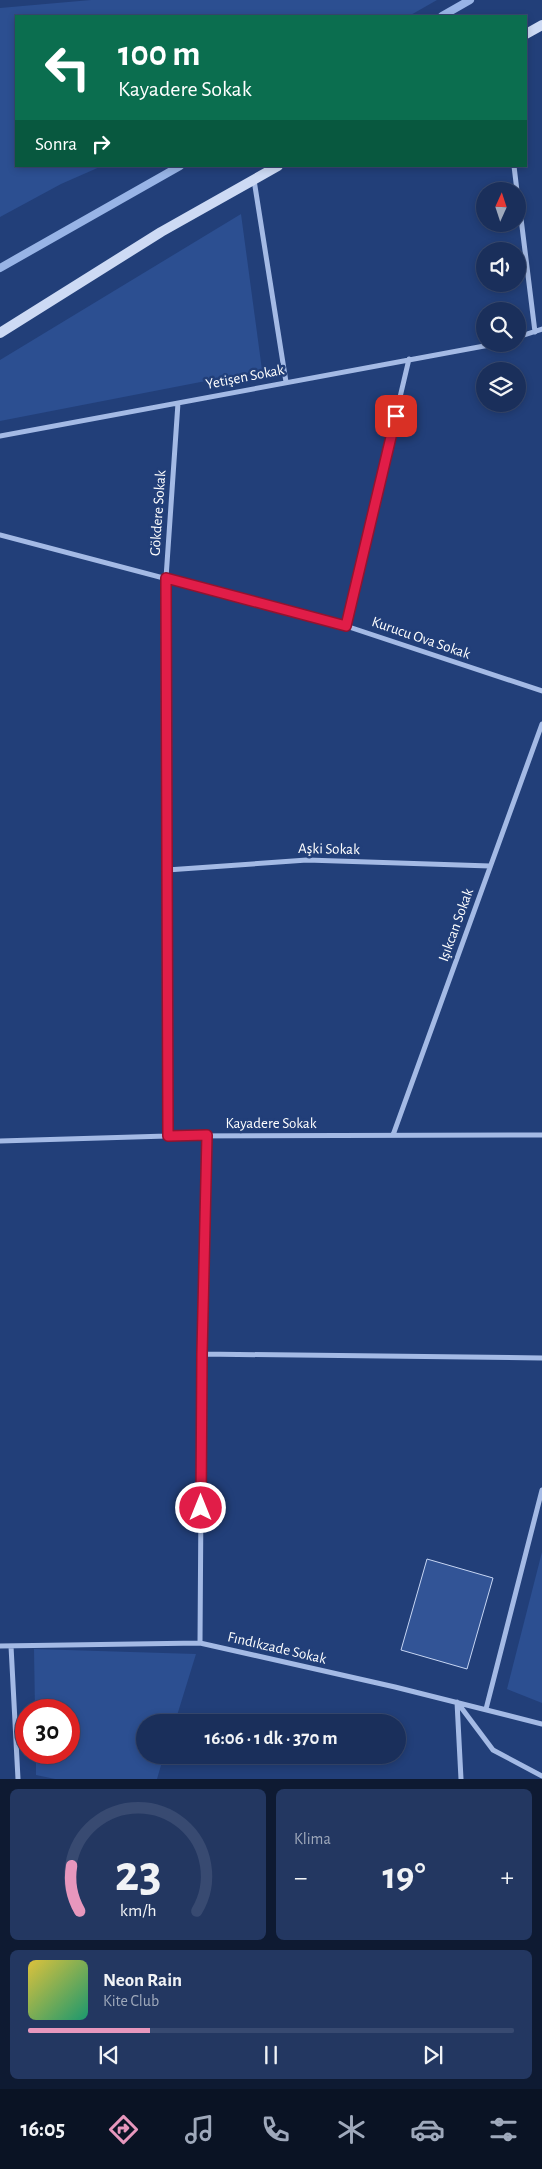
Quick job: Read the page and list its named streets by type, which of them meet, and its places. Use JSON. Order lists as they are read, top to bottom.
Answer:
{
  "streets": {
    "street": [
      "Yetişen Sokak",
      "Gökdere Sokak",
      "Kurucu Ova Sokak",
      "Aşki Sokak",
      "Işıkcan Sokak",
      "Kayadere Sokak",
      "Fındıkzade Sokak"
    ]
  },
  "crossings": [
    ["Yetişen Sokak", "Gökdere Sokak"],
    ["Gökdere Sokak", "Kurucu Ova Sokak"],
    ["Gökdere Sokak", "Aşki Sokak"],
    ["Gökdere Sokak", "Kayadere Sokak"],
    ["Aşki Sokak", "Işıkcan Sokak"],
    ["Işıkcan Sokak", "Kayadere Sokak"]
  ],
  "north": "top",
  "page": {
    "turn": ["100 m", "Kayadere Sokak"],
    "then": "Sonra",
    "limit": "30",
    "trip": "16:06 · 1 dk · 370 m",
    "tile": "Klima",
    "heat": ["−", "19°", "+"],
    "song": ["Neon Rain", "Kite Club"],
    "tabs": "16:05",
    "gauge": ["23", "km/h"]
  }
}
